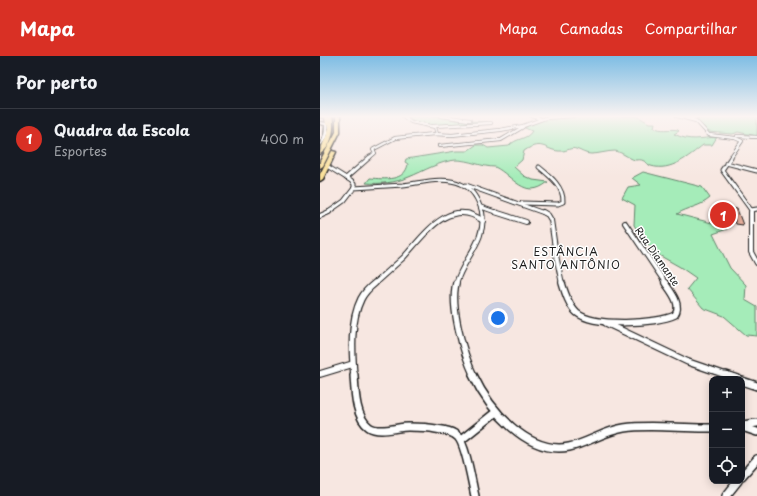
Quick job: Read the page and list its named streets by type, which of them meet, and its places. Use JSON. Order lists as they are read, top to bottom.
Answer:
{
  "streets": {
    "street": ["Rua Diamante"]
  },
  "districts": ["ESTÂNCIA SANTO ANTÔNIO"],
  "page": {
    "header": "Mapa",
    "nav": ["Mapa", "Camadas", "Compartilhar"],
    "heading": "Por perto",
    "list": [
      {
        "mark": "1",
        "name": "Quadra da Escola",
        "note": "Esportes",
        "value": "400 m"
      }
    ],
    "pins": "1",
    "map_buttons": ["+", "−"]
  }
}
